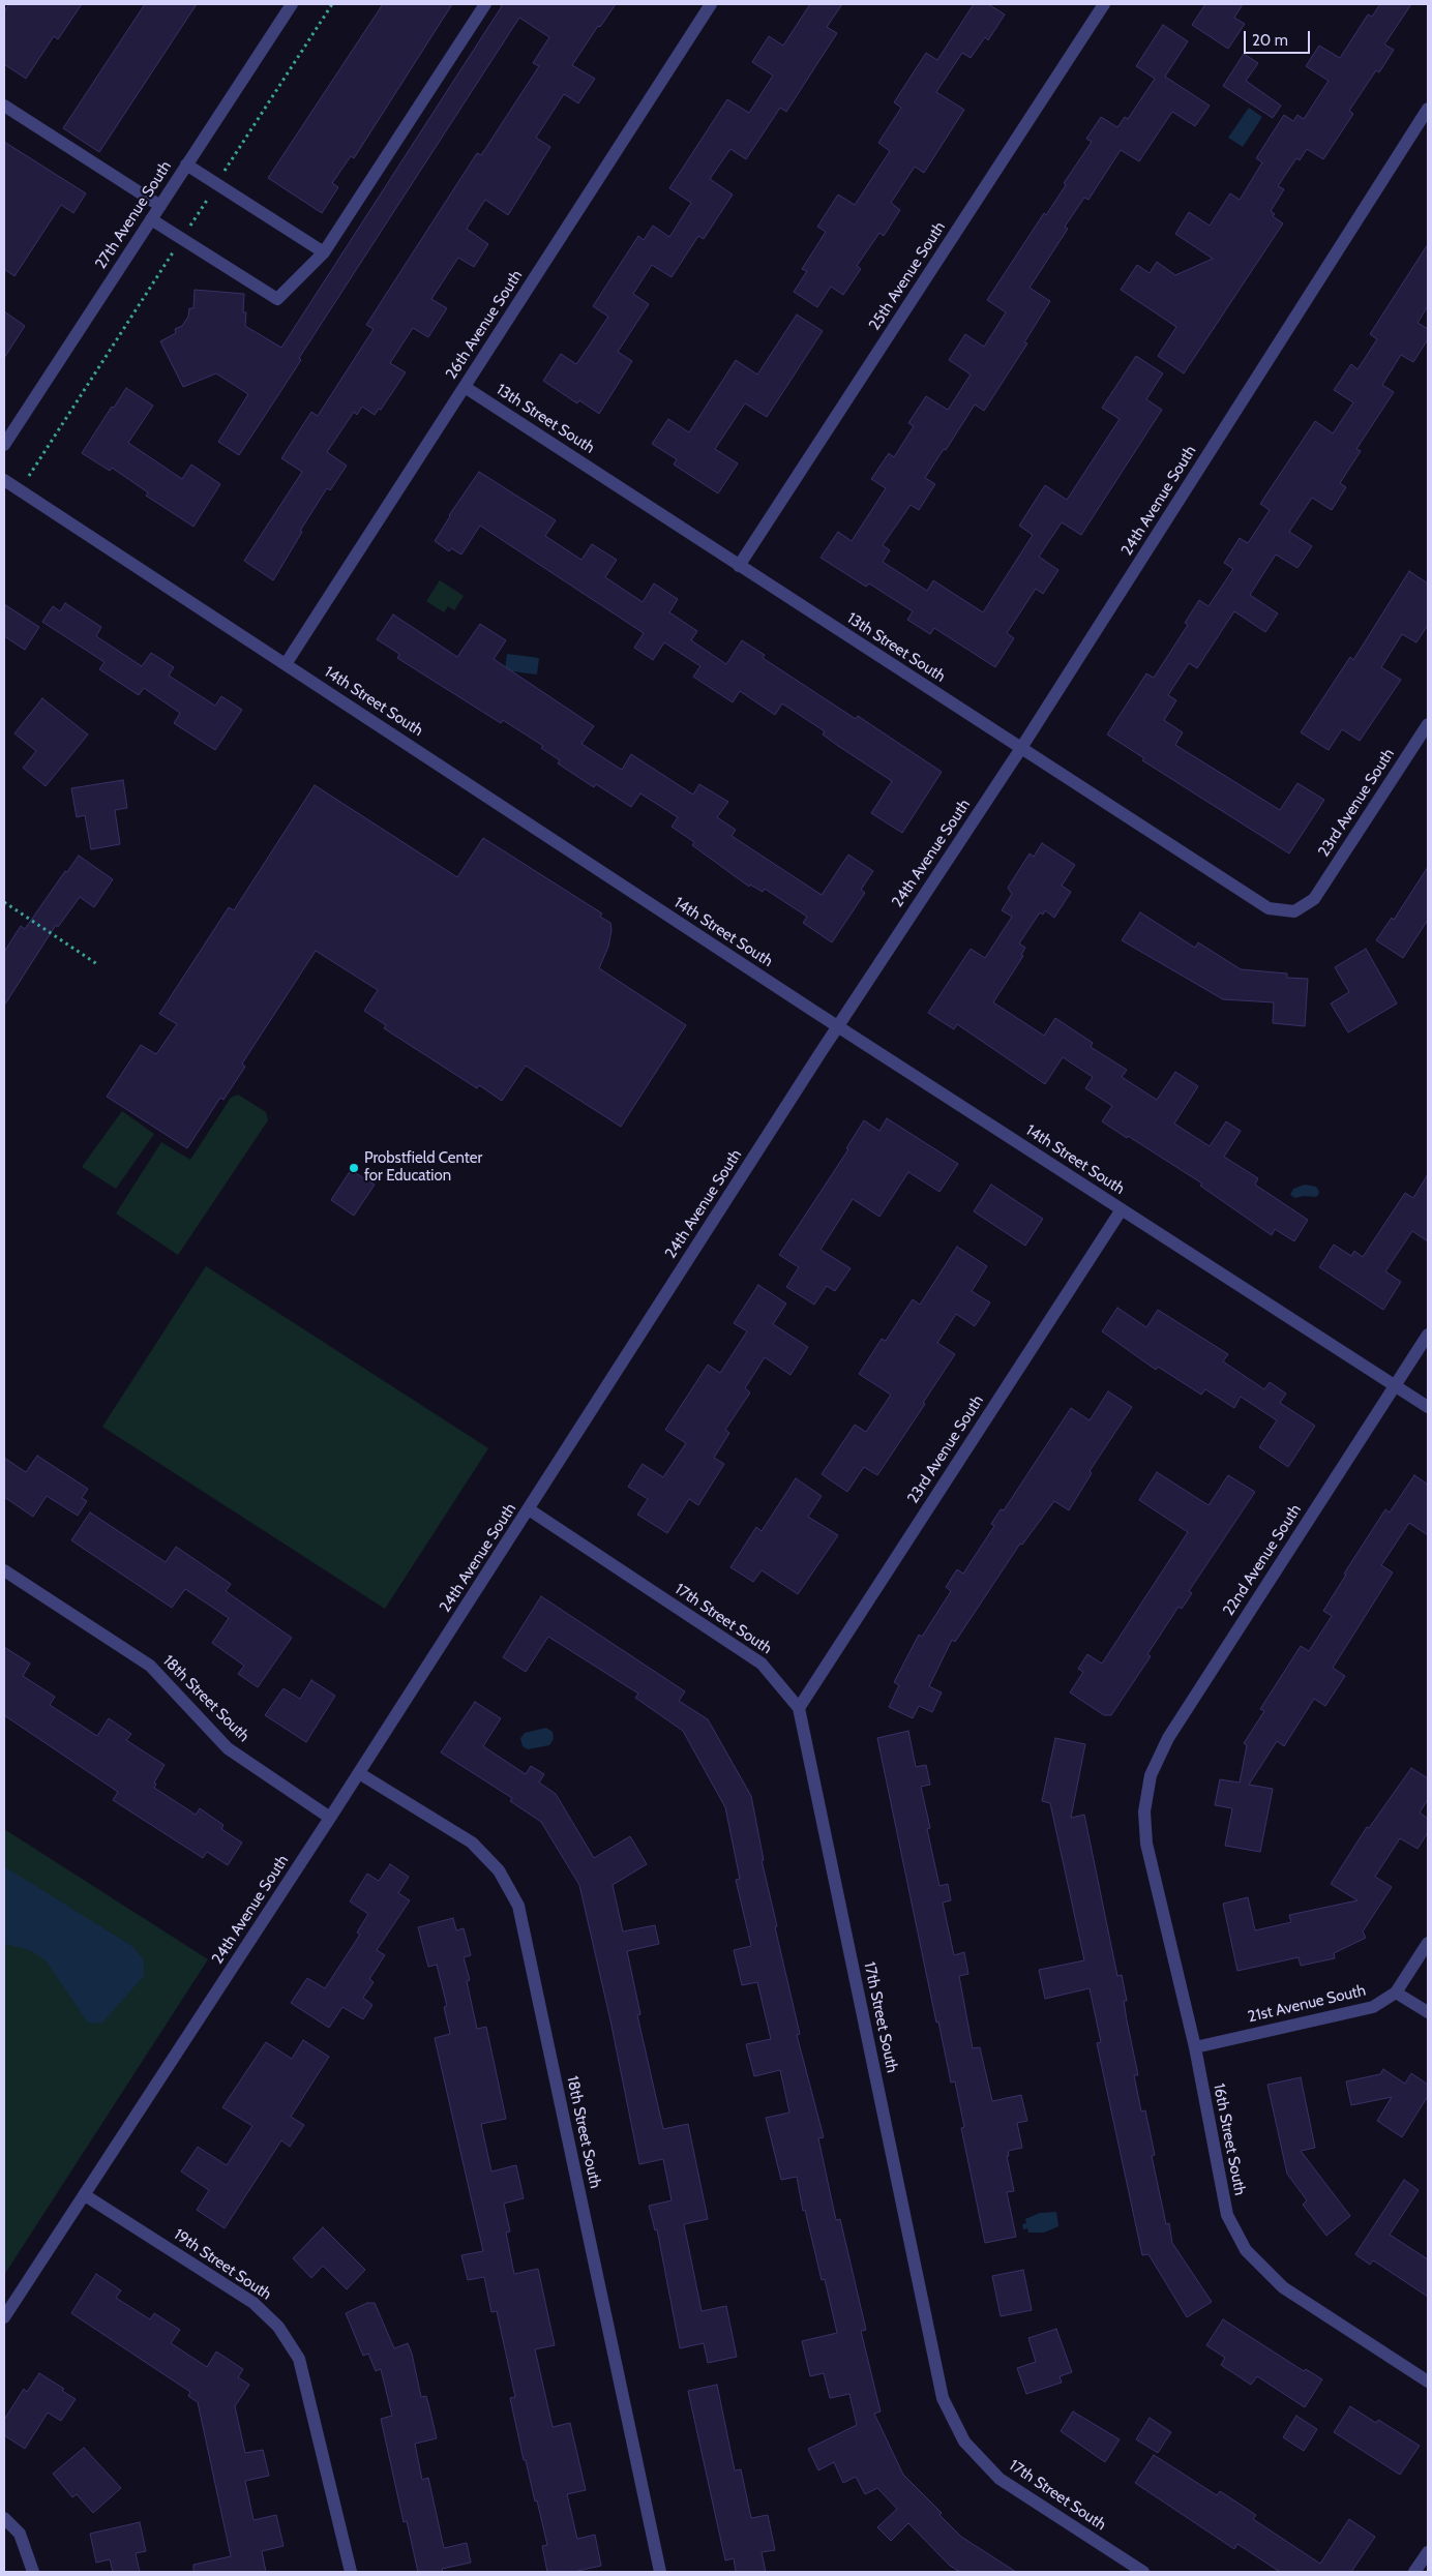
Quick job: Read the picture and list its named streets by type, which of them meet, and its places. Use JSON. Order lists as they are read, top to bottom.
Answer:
{
  "streets": {
    "street": [
      "27th Avenue South",
      "25th Avenue South",
      "26th Avenue South",
      "13th Street South",
      "24th Avenue South",
      "14th Street South",
      "23rd Avenue South",
      "22nd Avenue South",
      "17th Street South",
      "18th Street South",
      "21st Avenue South",
      "16th Street South",
      "19th Street South"
    ]
  },
  "crossings": [
    ["25th Avenue South", "13th Street South"],
    ["26th Avenue South", "13th Street South"],
    ["26th Avenue South", "14th Street South"],
    ["13th Street South", "24th Avenue South"],
    ["13th Street South", "23rd Avenue South"],
    ["24th Avenue South", "14th Street South"],
    ["24th Avenue South", "17th Street South"],
    ["24th Avenue South", "18th Street South"],
    ["24th Avenue South", "19th Street South"],
    ["14th Street South", "23rd Avenue South"],
    ["14th Street South", "22nd Avenue South"],
    ["23rd Avenue South", "17th Street South"],
    ["22nd Avenue South", "16th Street South"],
    ["21st Avenue South", "16th Street South"]
  ],
  "places": ["Probstfield Center for Education"],
  "scale_bar": "20 m"
}
